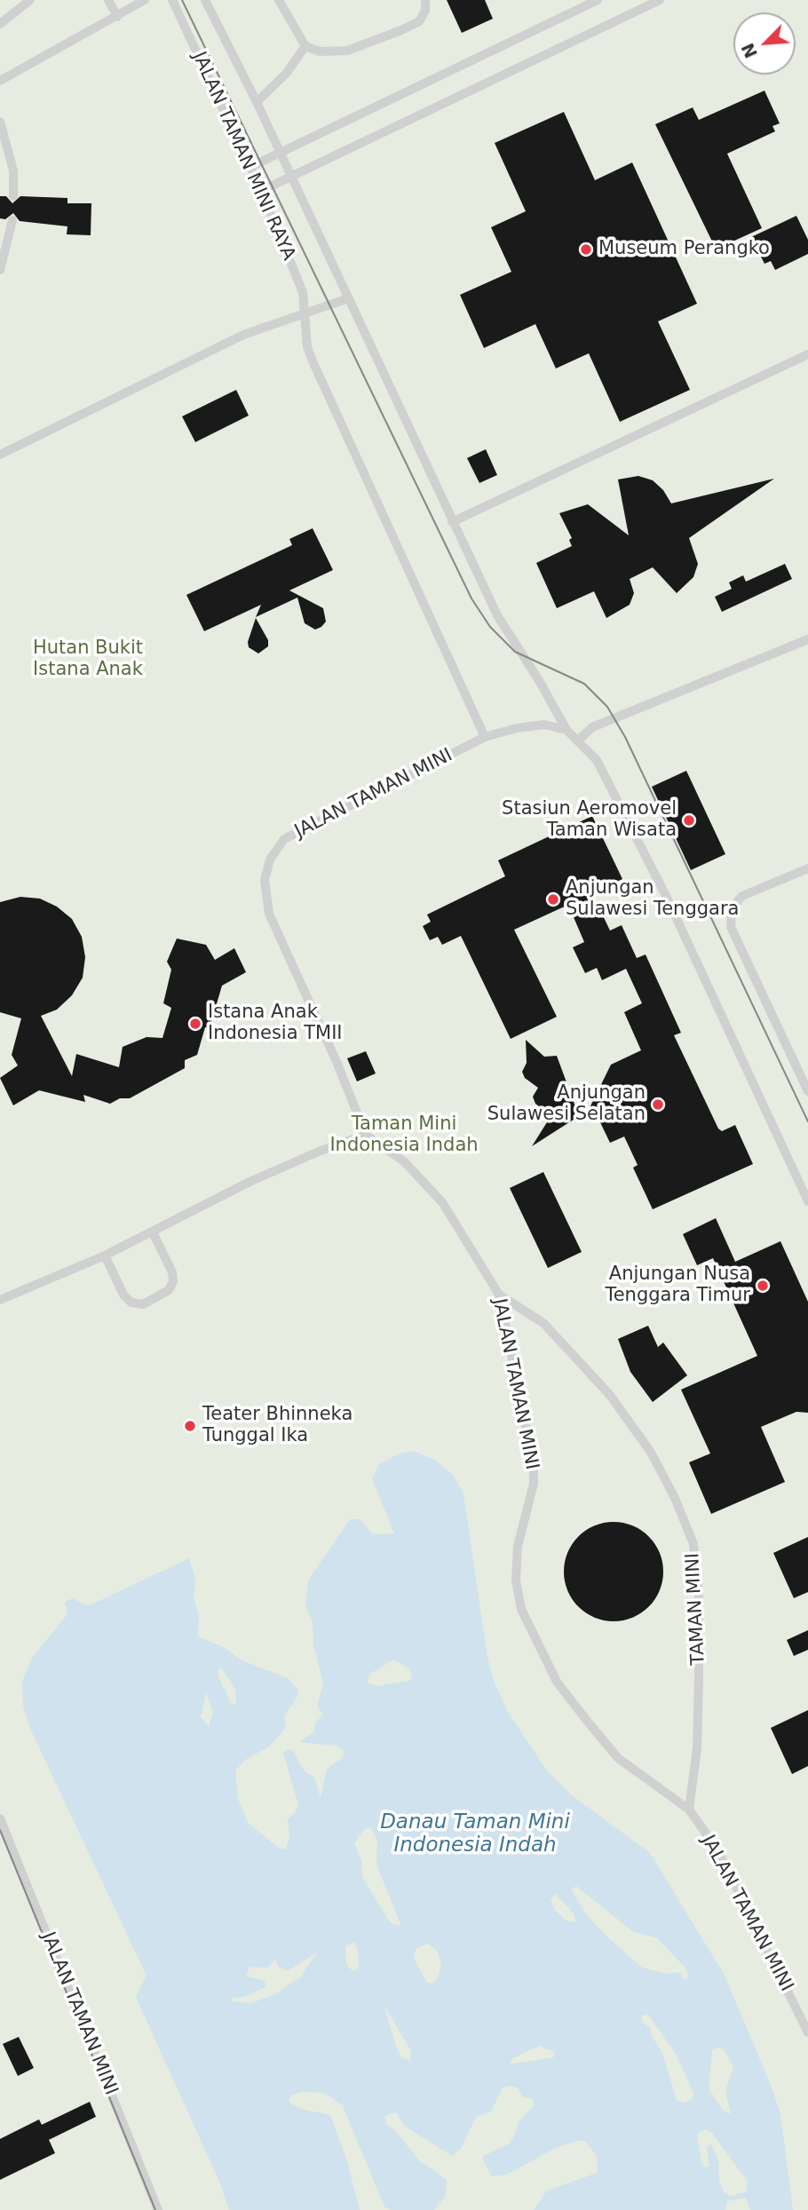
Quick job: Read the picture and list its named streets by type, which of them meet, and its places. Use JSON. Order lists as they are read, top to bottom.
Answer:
{
  "streets": {
    "lane": ["JALAN TAMAN MINI RAYA", "JALAN TAMAN MINI", "TAMAN MINI"]
  },
  "crossings": [
    ["JALAN TAMAN MINI", "TAMAN MINI"]
  ],
  "water": ["Danau Taman Mini Indonesia Indah"],
  "parks": ["Hutan Bukit Istana Anak", "Taman Mini Indonesia Indah"],
  "places": [
    "Museum Perangko",
    "Stasiun Aeromovel Taman Wisata",
    "Anjungan Sulawesi Tenggara",
    "Istana Anak Indonesia TMII",
    "Anjungan Sulawesi Selatan",
    "Anjungan Nusa Tenggara Timur",
    "Teater Bhinneka Tunggal Ika"
  ],
  "north": "bottom left"
}
